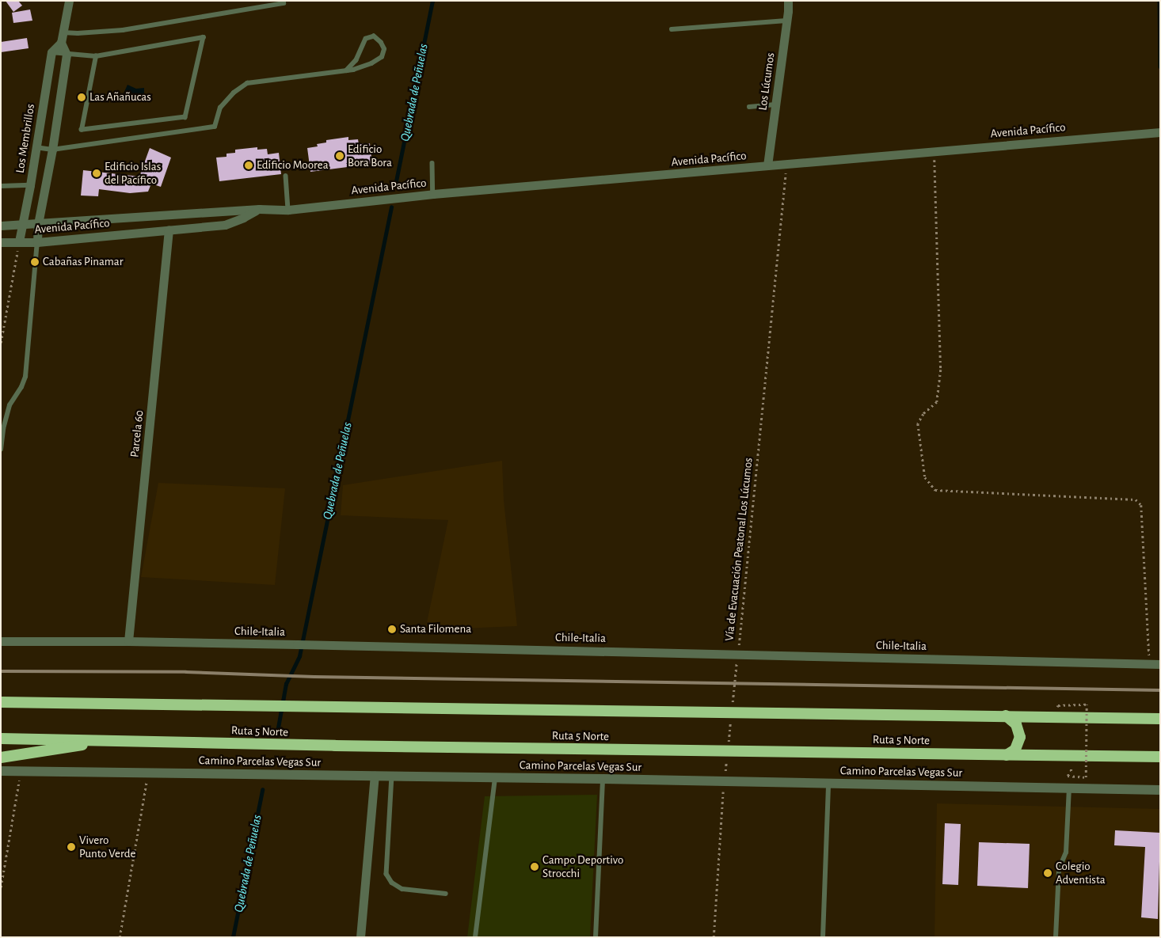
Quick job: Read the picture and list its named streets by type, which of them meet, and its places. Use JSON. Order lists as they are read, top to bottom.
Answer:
{
  "streets": {
    "highway": ["Ruta 5 Norte"],
    "street": [
      "Los Lúcumos",
      "Avenida Pacífico",
      "Los Membrillos",
      "Parcela 60",
      "Chile-Italia",
      "Camino Parcelas Vegas Sur"
    ],
    "path": ["Vía de Evacuación Peatonal Los Lúcumos"]
  },
  "crossings": [
    ["Los Lúcumos", "Avenida Pacífico"],
    ["Avenida Pacífico", "Los Membrillos"],
    ["Avenida Pacífico", "Parcela 60"],
    ["Avenida Pacífico", "Vía de Evacuación Peatonal Los Lúcumos"],
    ["Parcela 60", "Chile-Italia"],
    ["Vía de Evacuación Peatonal Los Lúcumos", "Chile-Italia"],
    ["Vía de Evacuación Peatonal Los Lúcumos", "Ruta 5 Norte"],
    ["Vía de Evacuación Peatonal Los Lúcumos", "Camino Parcelas Vegas Sur"]
  ],
  "water": ["Quebrada de Peñuelas"],
  "places": [
    "Las Añañucas",
    "Edificio Bora Bora",
    "Edificio Moorea",
    "Edificio Islas del Pacífico",
    "Cabañas Pinamar",
    "Santa Filomena",
    "Vivero Punto Verde",
    "Campo Deportivo Strocchi",
    "Colegio Adventista"
  ]
}
